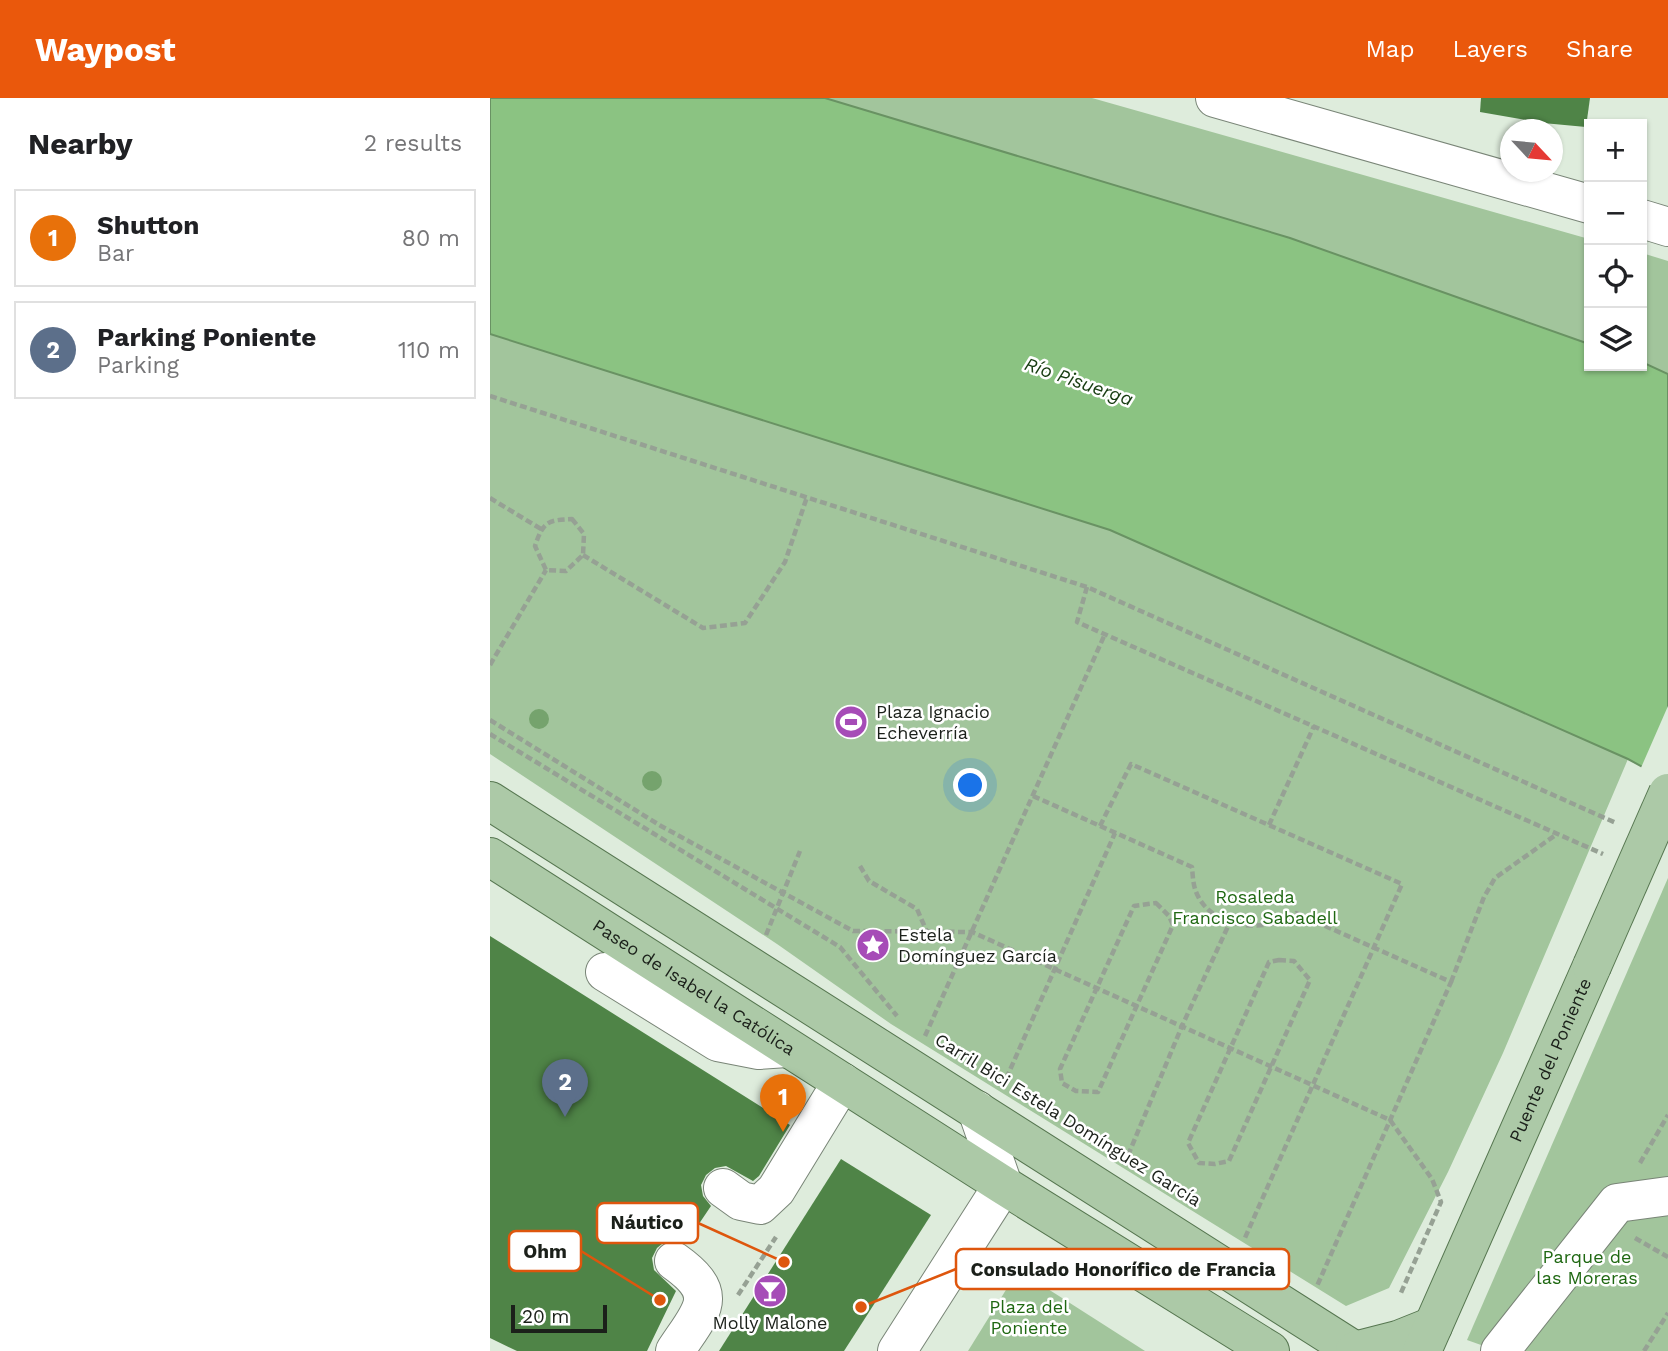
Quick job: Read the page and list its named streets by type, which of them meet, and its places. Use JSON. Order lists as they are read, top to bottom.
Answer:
{
  "streets": {
    "main road": ["Paseo de Isabel la Católica", "Puente del Poniente"]
  },
  "water": ["Río Pisuerga"],
  "parks": ["Rosaleda Francisco Sabadell", "Parque de las Moreras", "Plaza del Poniente"],
  "places": {
    "sports": ["Plaza Ignacio Echeverría"],
    "place": ["Estela Domínguez García"],
    "other": ["Náutico", "Ohm", "Consulado Honorífico de Francia"],
    "bar": ["Molly Malone"]
  },
  "scale_bar": "20 m",
  "north": "bottom right",
  "page": {
    "header": "Waypost",
    "nav": ["Map", "Layers", "Share"],
    "heading": ["Nearby", "2 results"],
    "map_buttons": ["+", "−"],
    "list": [
      {
        "mark": "1",
        "name": "Shutton",
        "note": "Bar",
        "value": "80 m"
      },
      {
        "mark": "2",
        "name": "Parking Poniente",
        "note": "Parking",
        "value": "110 m"
      }
    ],
    "pins": ["2", "1"],
    "scale": "20 m"
  }
}
